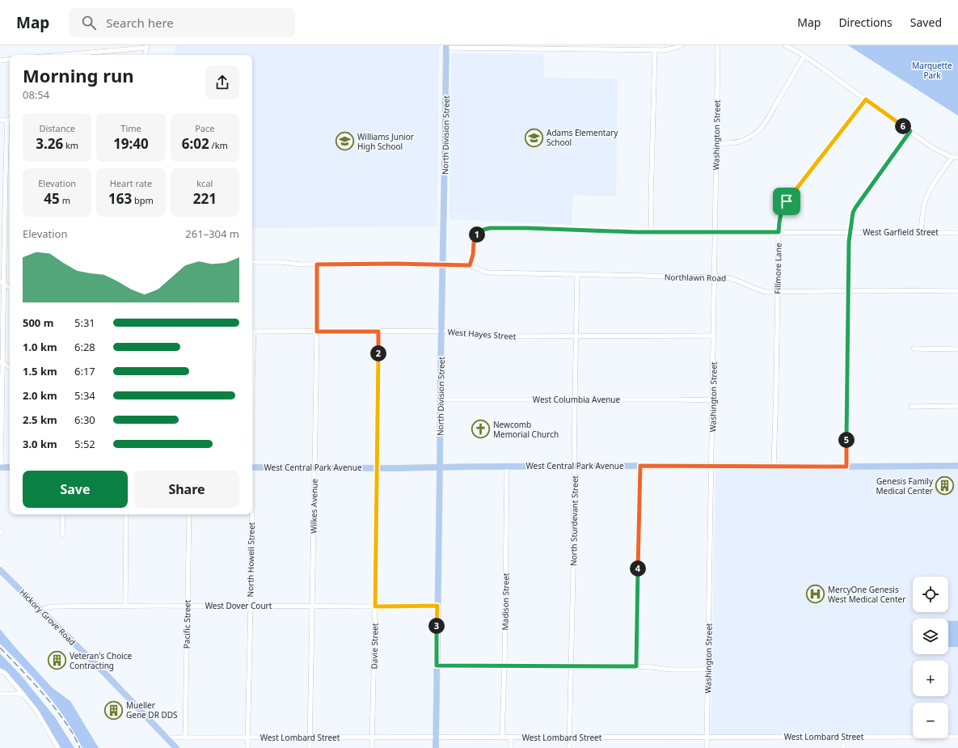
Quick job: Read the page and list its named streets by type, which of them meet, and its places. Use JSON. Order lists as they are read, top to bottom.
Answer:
{
  "streets": {
    "main road": ["North Division Street", "West Central Park Avenue", "Hickory Grove Road"],
    "street": [
      "Washington Street",
      "West Garfield Street",
      "Fillmore Lane",
      "Northlawn Road",
      "West Hayes Street",
      "West Columbia Avenue",
      "Wilkes Avenue",
      "North Sturdevant Street",
      "North Howell Street",
      "Madison Street",
      "West Dover Court",
      "Pacific Street",
      "Davie Street",
      "West Lombard Street"
    ]
  },
  "crossings": [
    ["North Division Street", "West Hayes Street"],
    ["North Division Street", "West Columbia Avenue"],
    ["North Division Street", "West Central Park Avenue"],
    ["North Division Street", "West Dover Court"],
    ["North Division Street", "West Lombard Street"],
    ["Washington Street", "West Garfield Street"],
    ["Washington Street", "Northlawn Road"],
    ["Washington Street", "West Hayes Street"],
    ["Washington Street", "West Columbia Avenue"],
    ["Washington Street", "West Central Park Avenue"],
    ["Washington Street", "West Lombard Street"],
    ["West Garfield Street", "Fillmore Lane"],
    ["West Garfield Street", "Northlawn Road"],
    ["Fillmore Lane", "Northlawn Road"],
    ["Fillmore Lane", "West Central Park Avenue"],
    ["Northlawn Road", "North Sturdevant Street"],
    ["West Hayes Street", "Wilkes Avenue"],
    ["West Hayes Street", "North Sturdevant Street"],
    ["West Hayes Street", "North Howell Street"],
    ["West Hayes Street", "Davie Street"],
    ["West Columbia Avenue", "North Sturdevant Street"],
    ["West Central Park Avenue", "Wilkes Avenue"],
    ["West Central Park Avenue", "North Sturdevant Street"],
    ["West Central Park Avenue", "Madison Street"],
    ["West Central Park Avenue", "Davie Street"],
    ["Wilkes Avenue", "West Dover Court"],
    ["Wilkes Avenue", "West Lombard Street"],
    ["North Sturdevant Street", "West Lombard Street"],
    ["North Howell Street", "West Dover Court"],
    ["North Howell Street", "West Lombard Street"],
    ["Madison Street", "West Lombard Street"],
    ["West Dover Court", "Hickory Grove Road"],
    ["West Dover Court", "Pacific Street"],
    ["West Dover Court", "Davie Street"],
    ["Hickory Grove Road", "West Lombard Street"],
    ["Pacific Street", "West Lombard Street"],
    ["Davie Street", "West Lombard Street"]
  ],
  "parks": ["Marquette Park"],
  "places": {
    "school or university": ["Adams Elementary School", "Williams Junior High School"],
    "church": ["Newcomb Memorial Church"],
    "building": ["Genesis Family Medical Center", "Veteran's Choice Contracting", "Mueller Gene DR DDS"],
    "hospital": ["MercyOne Genesis West Medical Center"]
  },
  "page": {
    "header": "Map",
    "search": "Search here",
    "nav": ["Map", "Directions", "Saved"],
    "heading": ["Morning run", "08:54"],
    "stats": [
      ["Distance", "3.26 km"],
      ["Time", "19:40"],
      ["Pace", "6:02 /km"],
      ["Elevation", "45 m"],
      ["Heart rate", "163 bpm"],
      ["kcal", "221"]
    ],
    "pins": [
      "6",
      "1",
      "2",
      "5",
      "4",
      "3"
    ],
    "chart": ["Elevation", "261–304 m"],
    "list": [
      {
        "name": "500 m",
        "note": "5:31"
      },
      {
        "name": "1.0 km",
        "note": "6:28"
      },
      {
        "name": "1.5 km",
        "note": "6:17"
      },
      {
        "name": "2.0 km",
        "note": "5:34"
      },
      {
        "name": "2.5 km",
        "note": "6:30"
      },
      {
        "name": "3.0 km",
        "note": "5:52"
      }
    ],
    "buttons": ["Save", "Share"],
    "map_buttons": ["+", "−"]
  }
}
